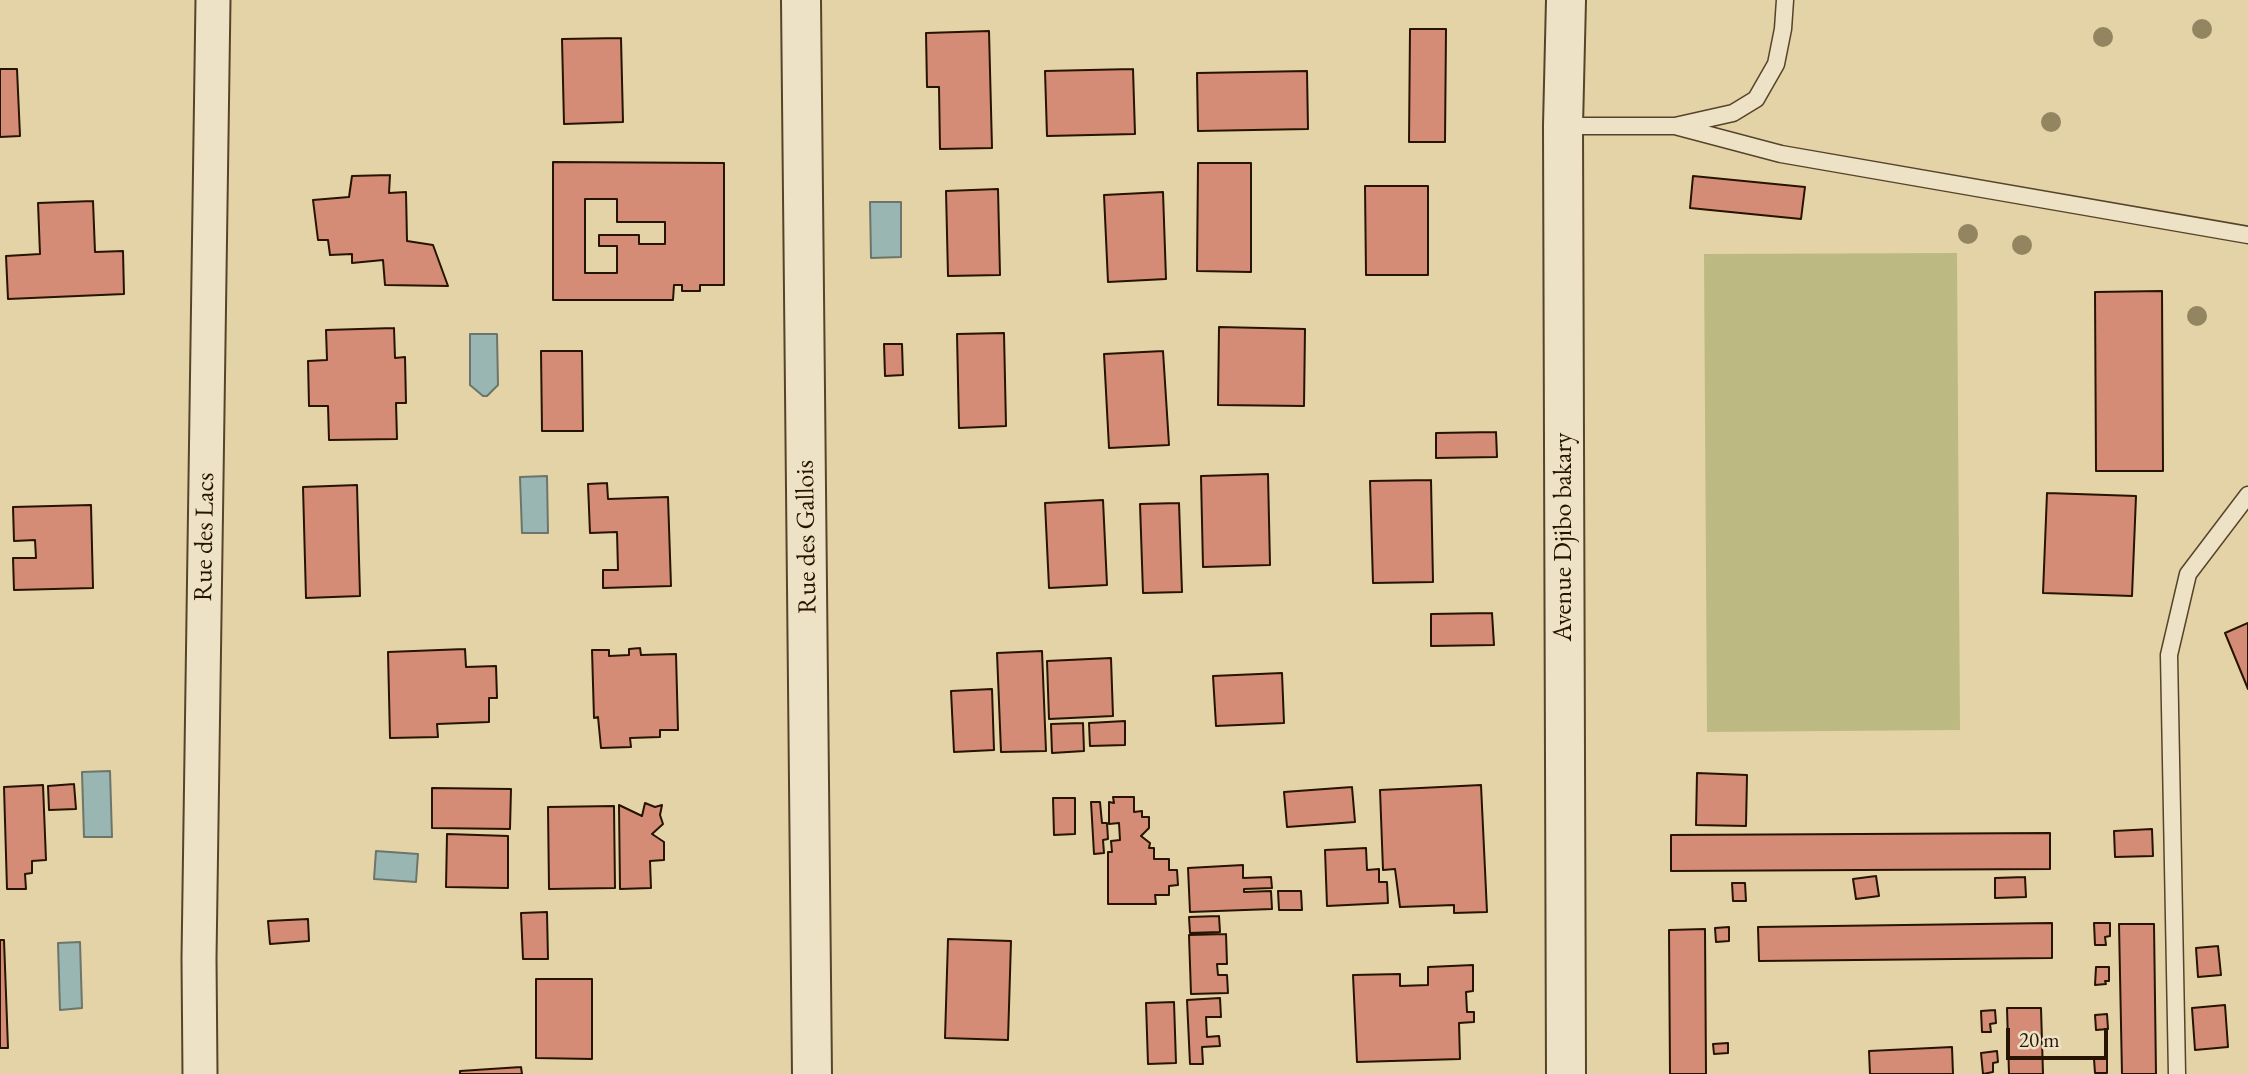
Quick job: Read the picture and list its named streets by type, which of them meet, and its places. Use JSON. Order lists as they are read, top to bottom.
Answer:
{
  "streets": {
    "street": ["Rue des Lacs", "Rue des Gallois", "Avenue Djibo bakary"]
  },
  "scale_bar": "20 m"
}
